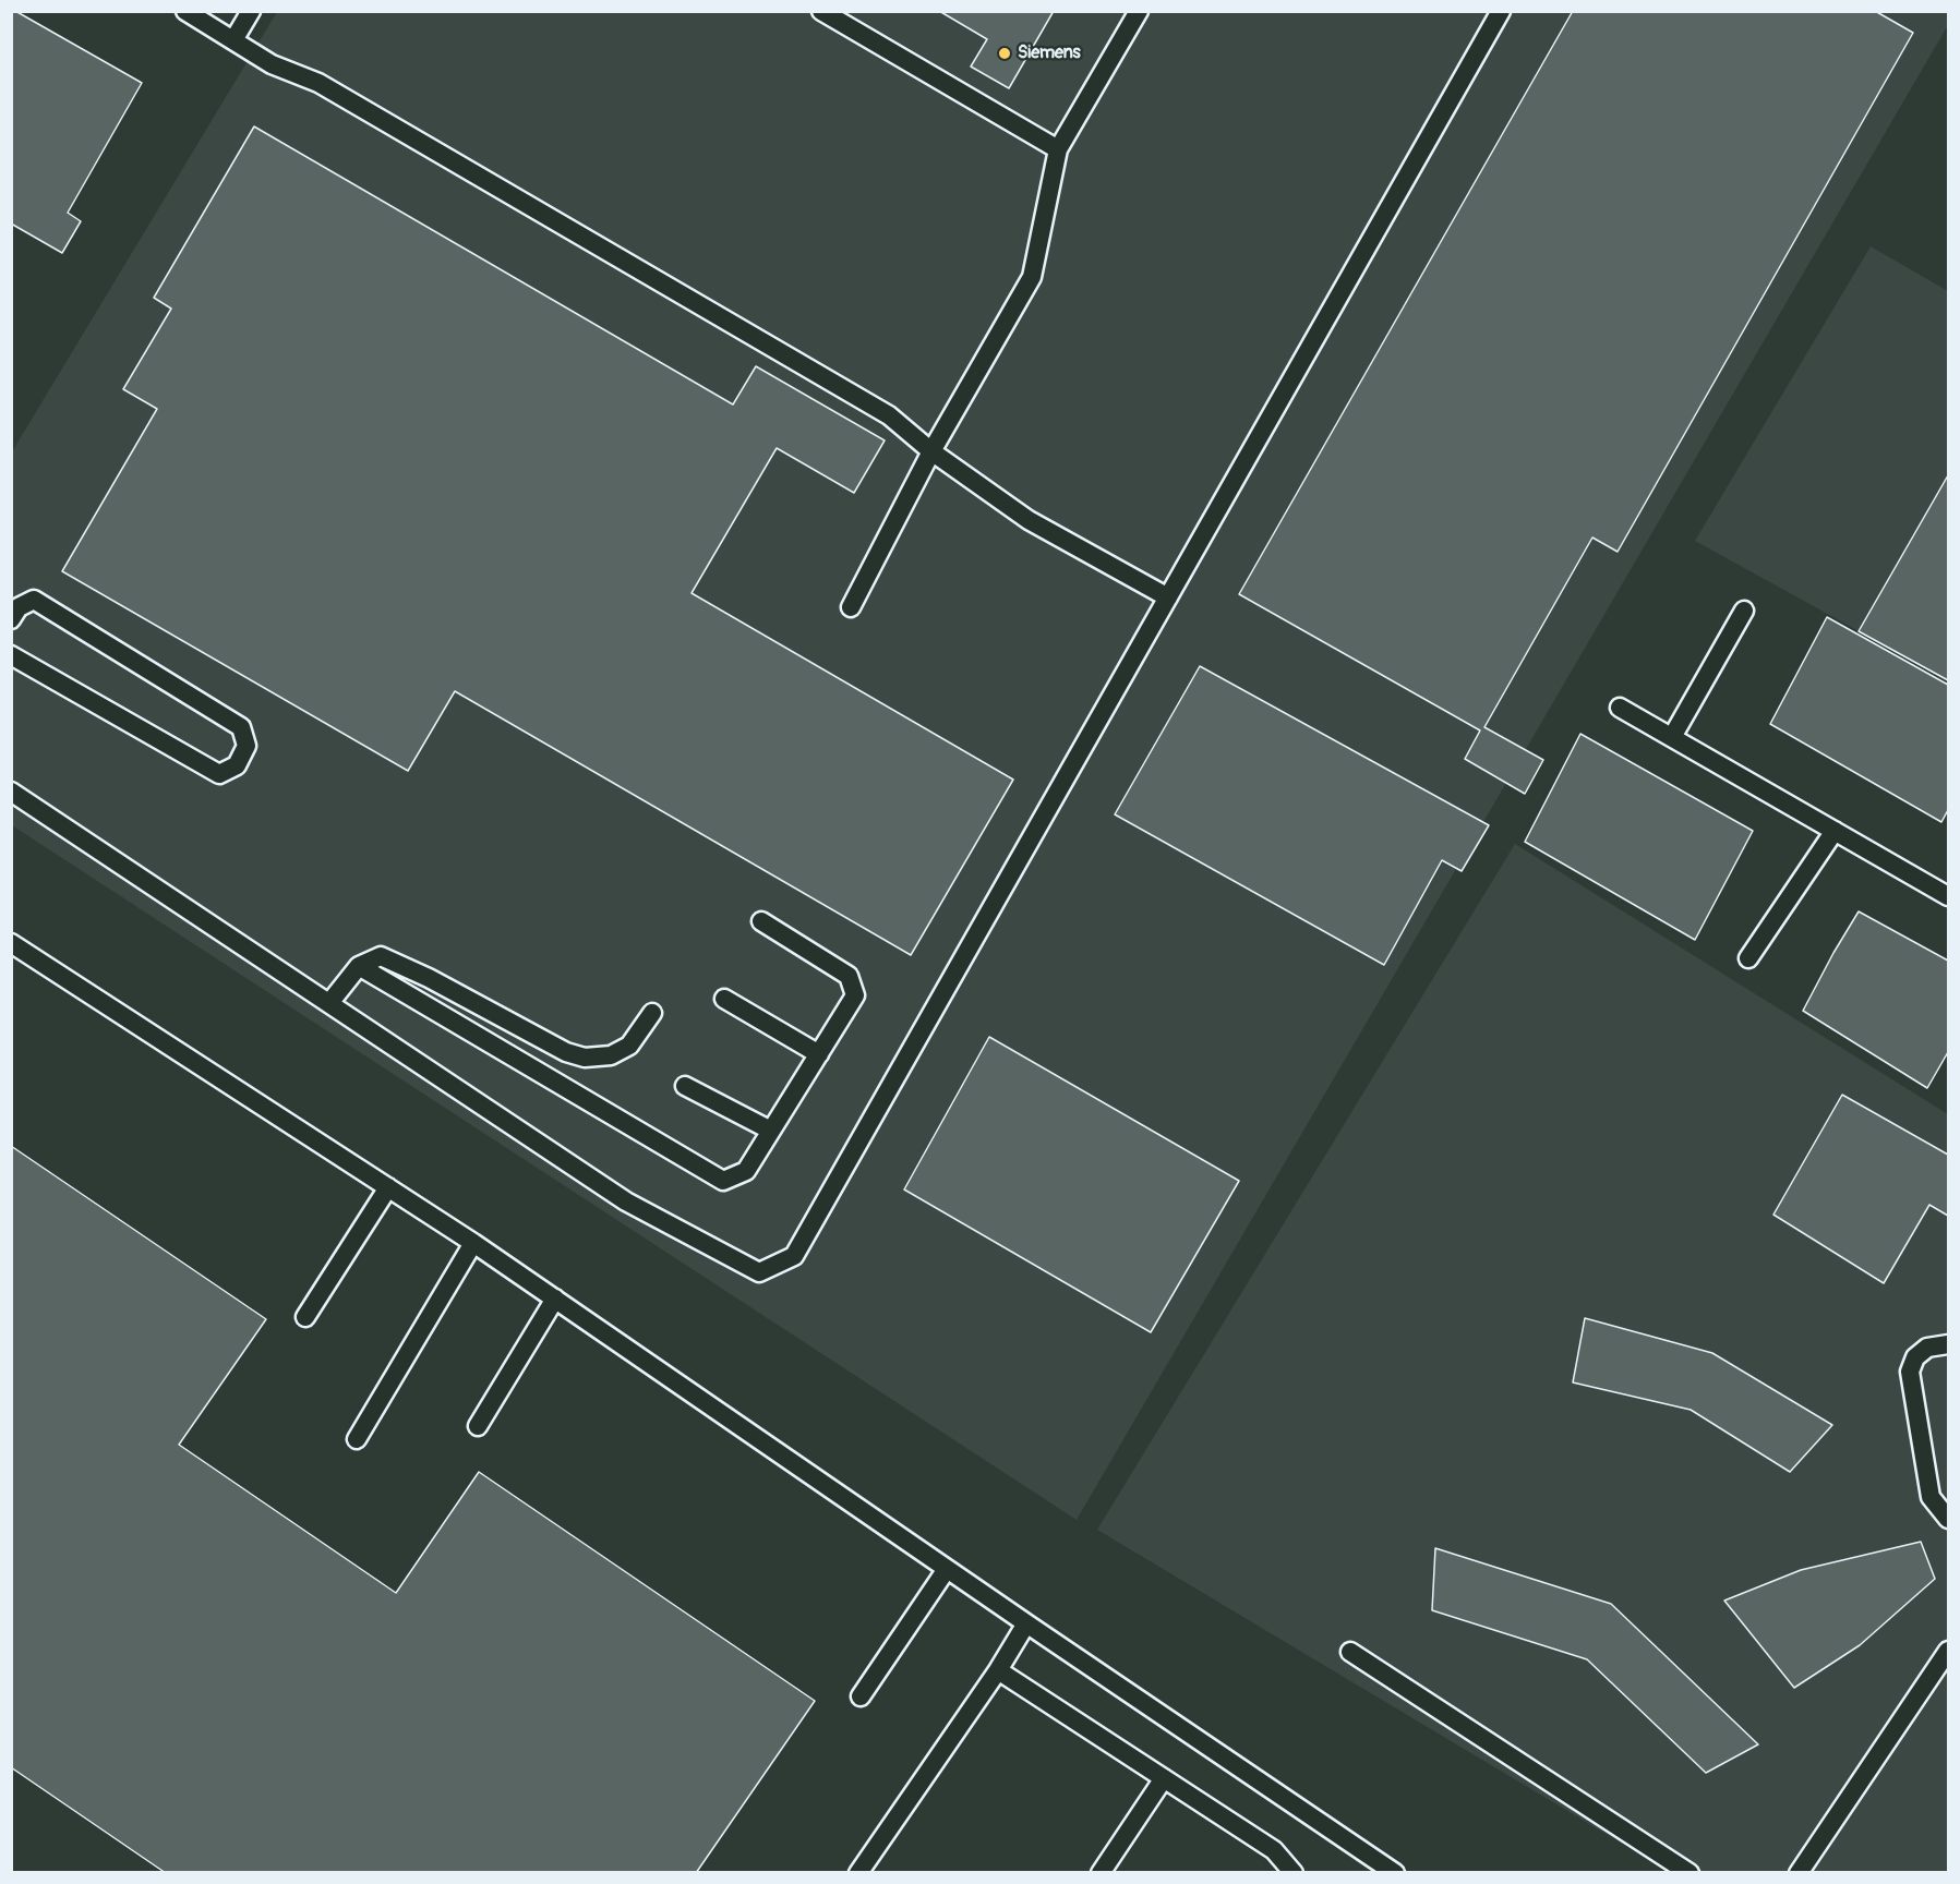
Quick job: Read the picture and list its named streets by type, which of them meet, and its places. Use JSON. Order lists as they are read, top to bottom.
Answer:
{
  "places": ["Siemens"]
}
